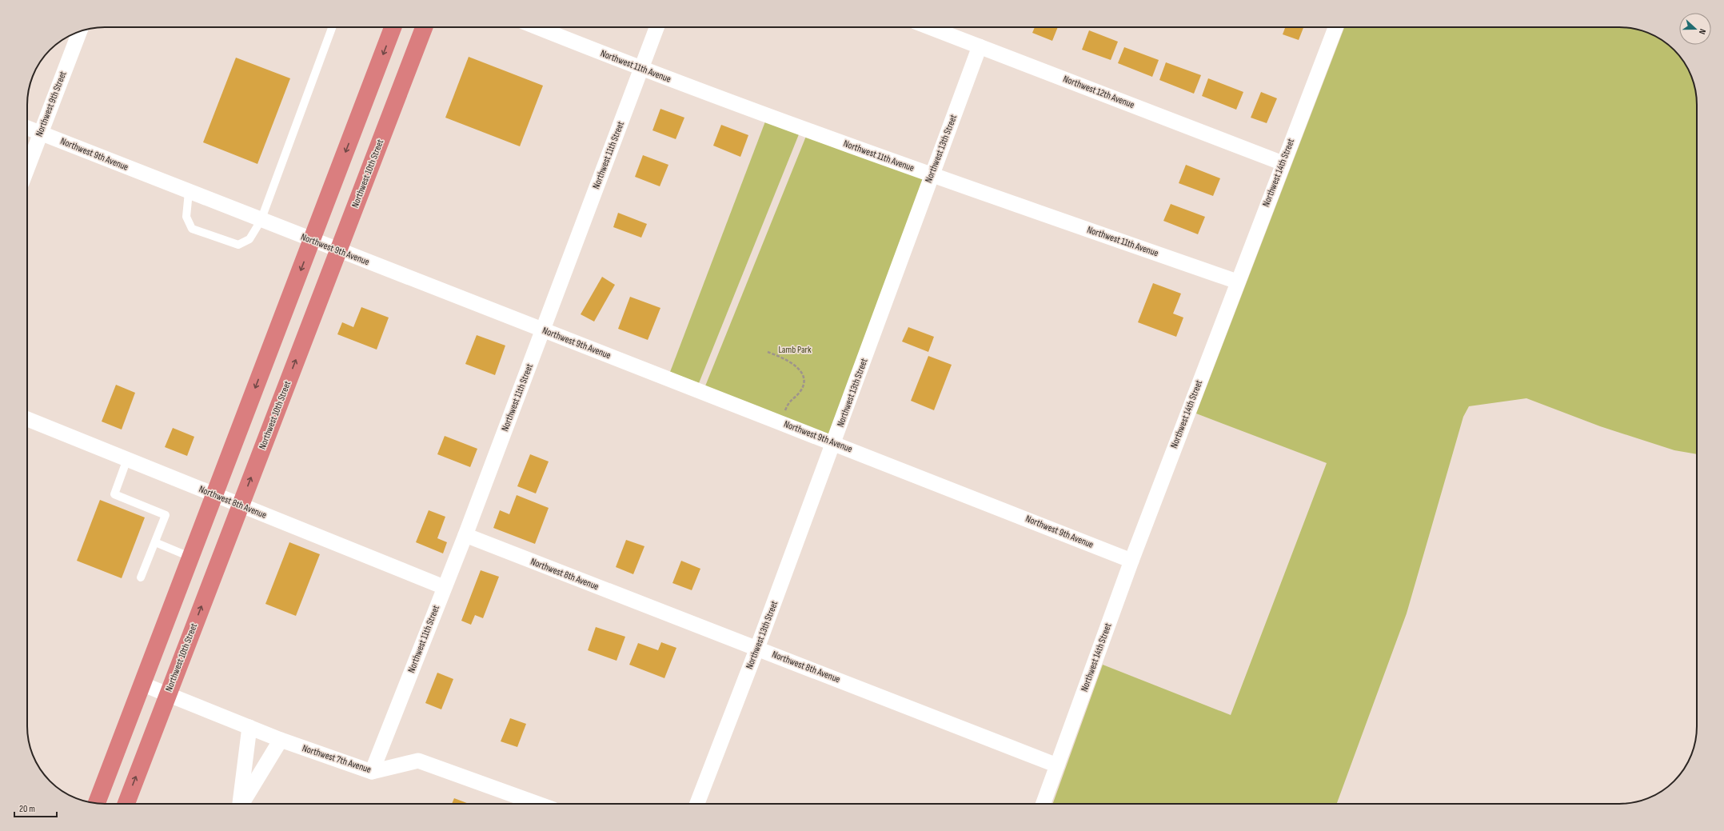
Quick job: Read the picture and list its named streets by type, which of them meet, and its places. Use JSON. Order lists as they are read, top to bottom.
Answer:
{
  "streets": {
    "highway": ["Northwest 10th Street"],
    "street": [
      "Northwest 11th Avenue",
      "Northwest 12th Avenue",
      "Northwest 9th Street",
      "Northwest 13th Street",
      "Northwest 9th Avenue",
      "Northwest 11th Street",
      "Northwest 14th Street",
      "Northwest 8th Avenue",
      "Northwest 7th Avenue"
    ]
  },
  "crossings": [
    ["Northwest 11th Avenue", "Northwest 13th Street"],
    ["Northwest 11th Avenue", "Northwest 11th Street"],
    ["Northwest 11th Avenue", "Northwest 14th Street"],
    ["Northwest 12th Avenue", "Northwest 13th Street"],
    ["Northwest 12th Avenue", "Northwest 14th Street"],
    ["Northwest 9th Street", "Northwest 9th Avenue"],
    ["Northwest 13th Street", "Northwest 9th Avenue"],
    ["Northwest 13th Street", "Northwest 8th Avenue"],
    ["Northwest 9th Avenue", "Northwest 11th Street"],
    ["Northwest 9th Avenue", "Northwest 14th Street"],
    ["Northwest 9th Avenue", "Northwest 10th Street"],
    ["Northwest 11th Street", "Northwest 8th Avenue"],
    ["Northwest 11th Street", "Northwest 7th Avenue"],
    ["Northwest 14th Street", "Northwest 8th Avenue"],
    ["Northwest 10th Street", "Northwest 8th Avenue"],
    ["Northwest 10th Street", "Northwest 7th Avenue"]
  ],
  "parks": ["Lamb Park"],
  "scale_bar": "20 m",
  "north": "right"
}
